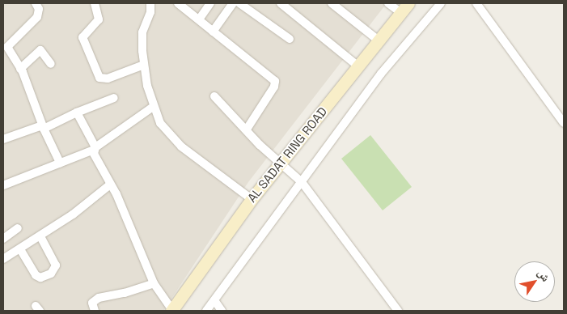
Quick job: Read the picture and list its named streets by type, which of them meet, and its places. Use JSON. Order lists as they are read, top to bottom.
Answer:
{
  "streets": {
    "main road": ["AL SADAT RING ROAD"]
  },
  "north": "top right"
}
